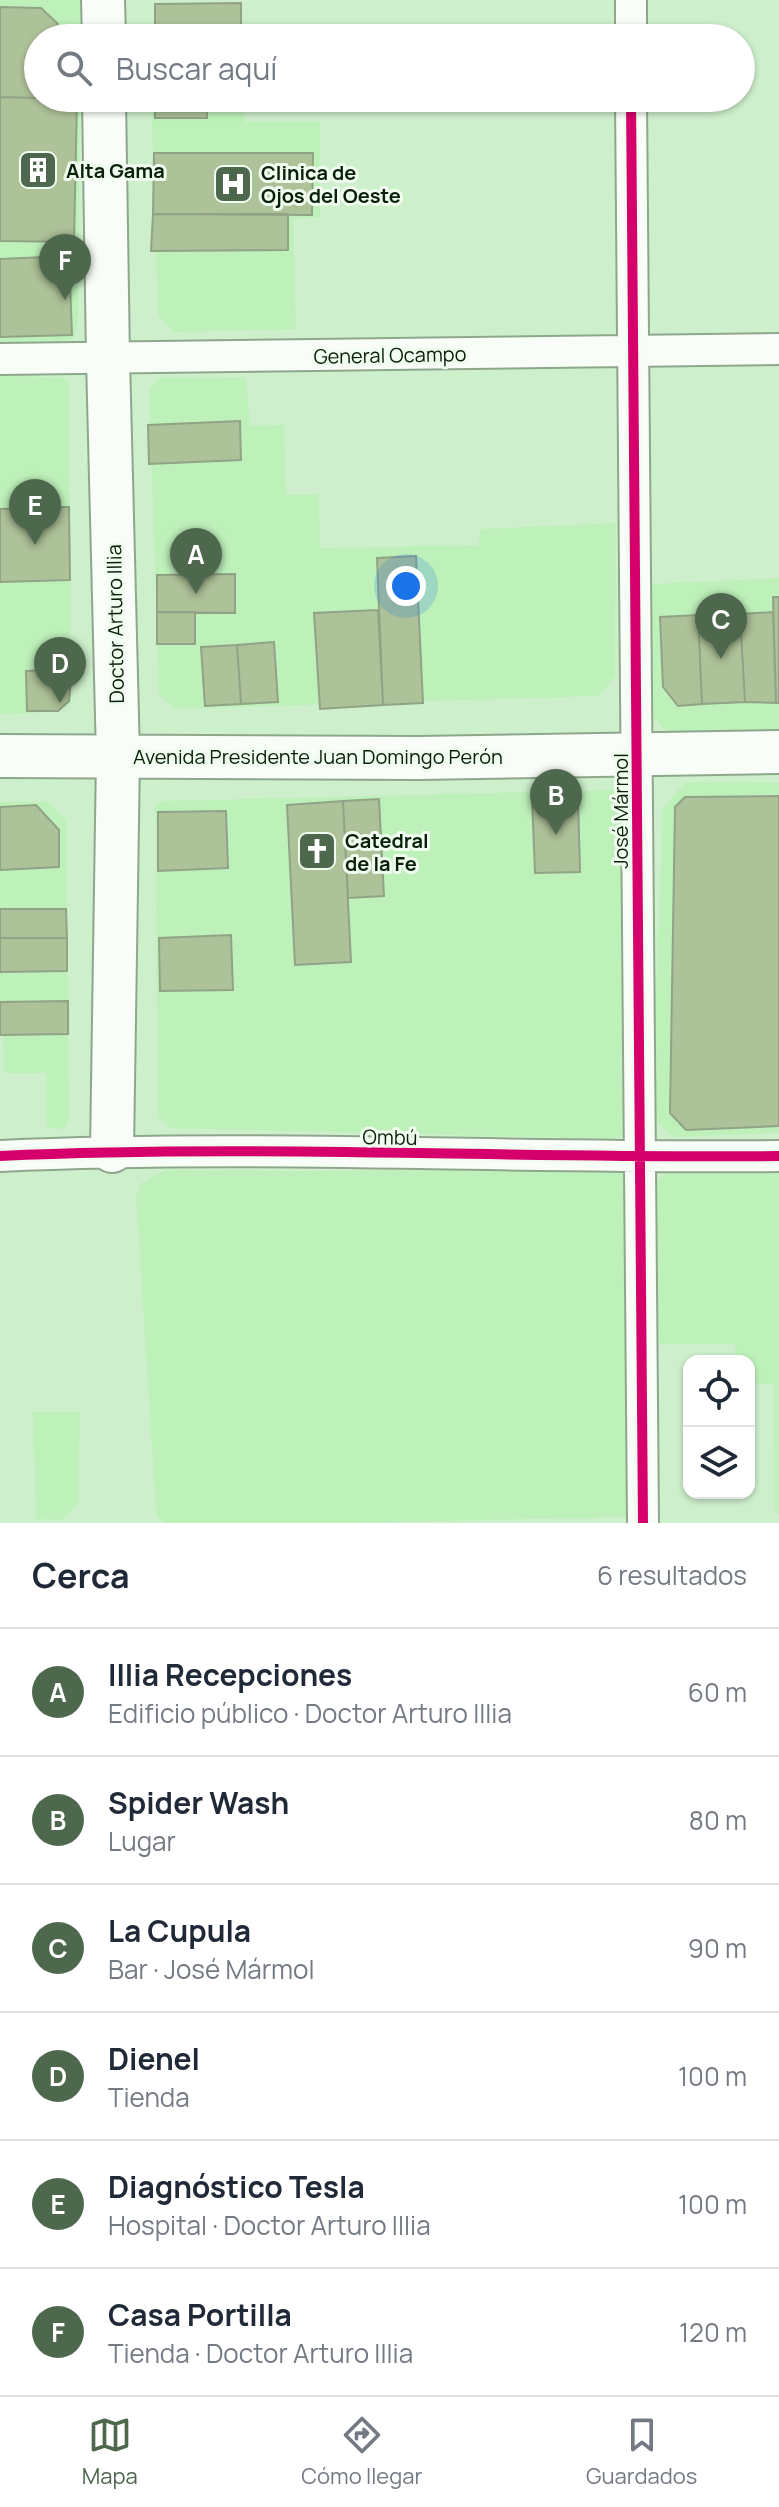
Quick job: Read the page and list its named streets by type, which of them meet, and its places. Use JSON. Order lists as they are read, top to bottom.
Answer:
{
  "streets": {
    "main road": ["Doctor Arturo Illia", "Avenida Presidente Juan Domingo Perón"],
    "street": ["General Ocampo", "José Mármol", "Ombú"]
  },
  "crossings": [
    ["General Ocampo", "Doctor Arturo Illia"],
    ["General Ocampo", "José Mármol"],
    ["Doctor Arturo Illia", "Avenida Presidente Juan Domingo Perón"],
    ["Doctor Arturo Illia", "Ombú"],
    ["Avenida Presidente Juan Domingo Perón", "José Mármol"],
    ["José Mármol", "Ombú"]
  ],
  "places": {
    "building": ["Alta Gama"],
    "hospital": ["Clinica de Ojos del Oeste"],
    "church": ["Catedral de la Fe"]
  },
  "page": {
    "search": "Buscar aquí",
    "pins": [
      "F",
      "E",
      "A",
      "C",
      "D",
      "B"
    ],
    "heading": ["Cerca", "6 resultados"],
    "list": [
      {
        "mark": "A",
        "name": "Illia Recepciones",
        "note": "Edificio público · Doctor Arturo Illia",
        "value": "60 m"
      },
      {
        "mark": "B",
        "name": "Spider Wash",
        "note": "Lugar",
        "value": "80 m"
      },
      {
        "mark": "C",
        "name": "La Cupula",
        "note": "Bar · José Mármol",
        "value": "90 m"
      },
      {
        "mark": "D",
        "name": "Dienel",
        "note": "Tienda",
        "value": "100 m"
      },
      {
        "mark": "E",
        "name": "Diagnóstico Tesla",
        "note": "Hospital · Doctor Arturo Illia",
        "value": "100 m"
      },
      {
        "mark": "F",
        "name": "Casa Portilla",
        "note": "Tienda · Doctor Arturo Illia",
        "value": "120 m"
      }
    ],
    "nav": ["Mapa", "Cómo llegar", "Guardados"]
  }
}
